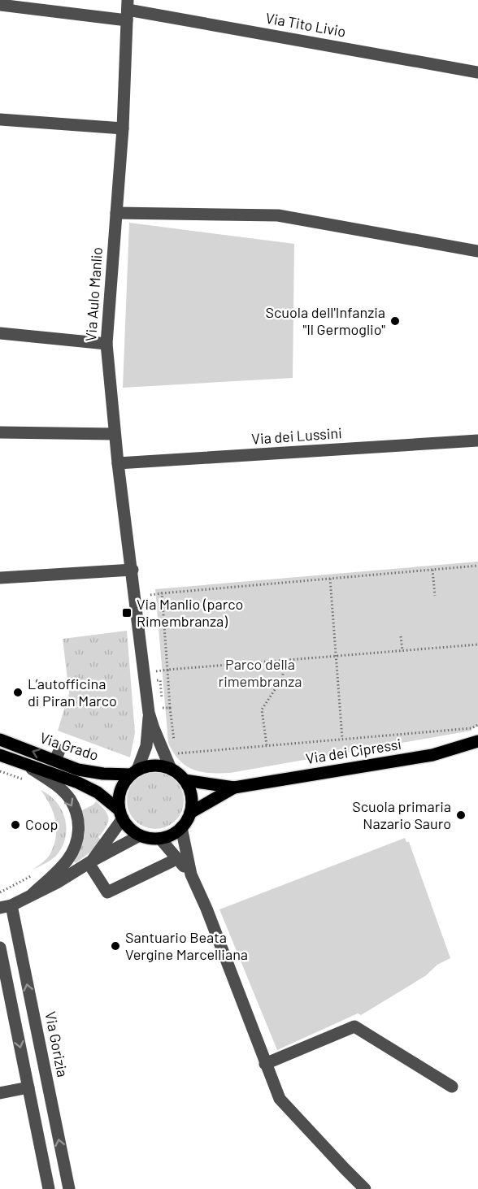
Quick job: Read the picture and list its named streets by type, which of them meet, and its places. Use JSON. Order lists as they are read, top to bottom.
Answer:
{
  "streets": {
    "main road": ["Via Grado", "Via dei Cipressi"],
    "street": [
      "Via Tito Livio",
      "Via Aulo Manlio",
      "Via dei Lussini",
      "Via Gorizia"
    ]
  },
  "crossings": [
    ["Via Tito Livio", "Via Aulo Manlio"],
    ["Via Aulo Manlio", "Via dei Lussini"],
    ["Via Aulo Manlio", "Via Grado"],
    ["Via Aulo Manlio", "Via dei Cipressi"],
    ["Via Grado", "Via dei Cipressi"]
  ],
  "parks": ["Parco della rimembranza"],
  "places": {
    "other": [
      "Scuola dell'Infanzia \"Il Germoglio\"",
      "L’autofficina di Piran Marco",
      "Scuola primaria Nazario Sauro",
      "Coop",
      "Santuario Beata Vergine Marcelliana"
    ],
    "transit": ["Via Manlio (parco Rimembranza)"]
  }
}
